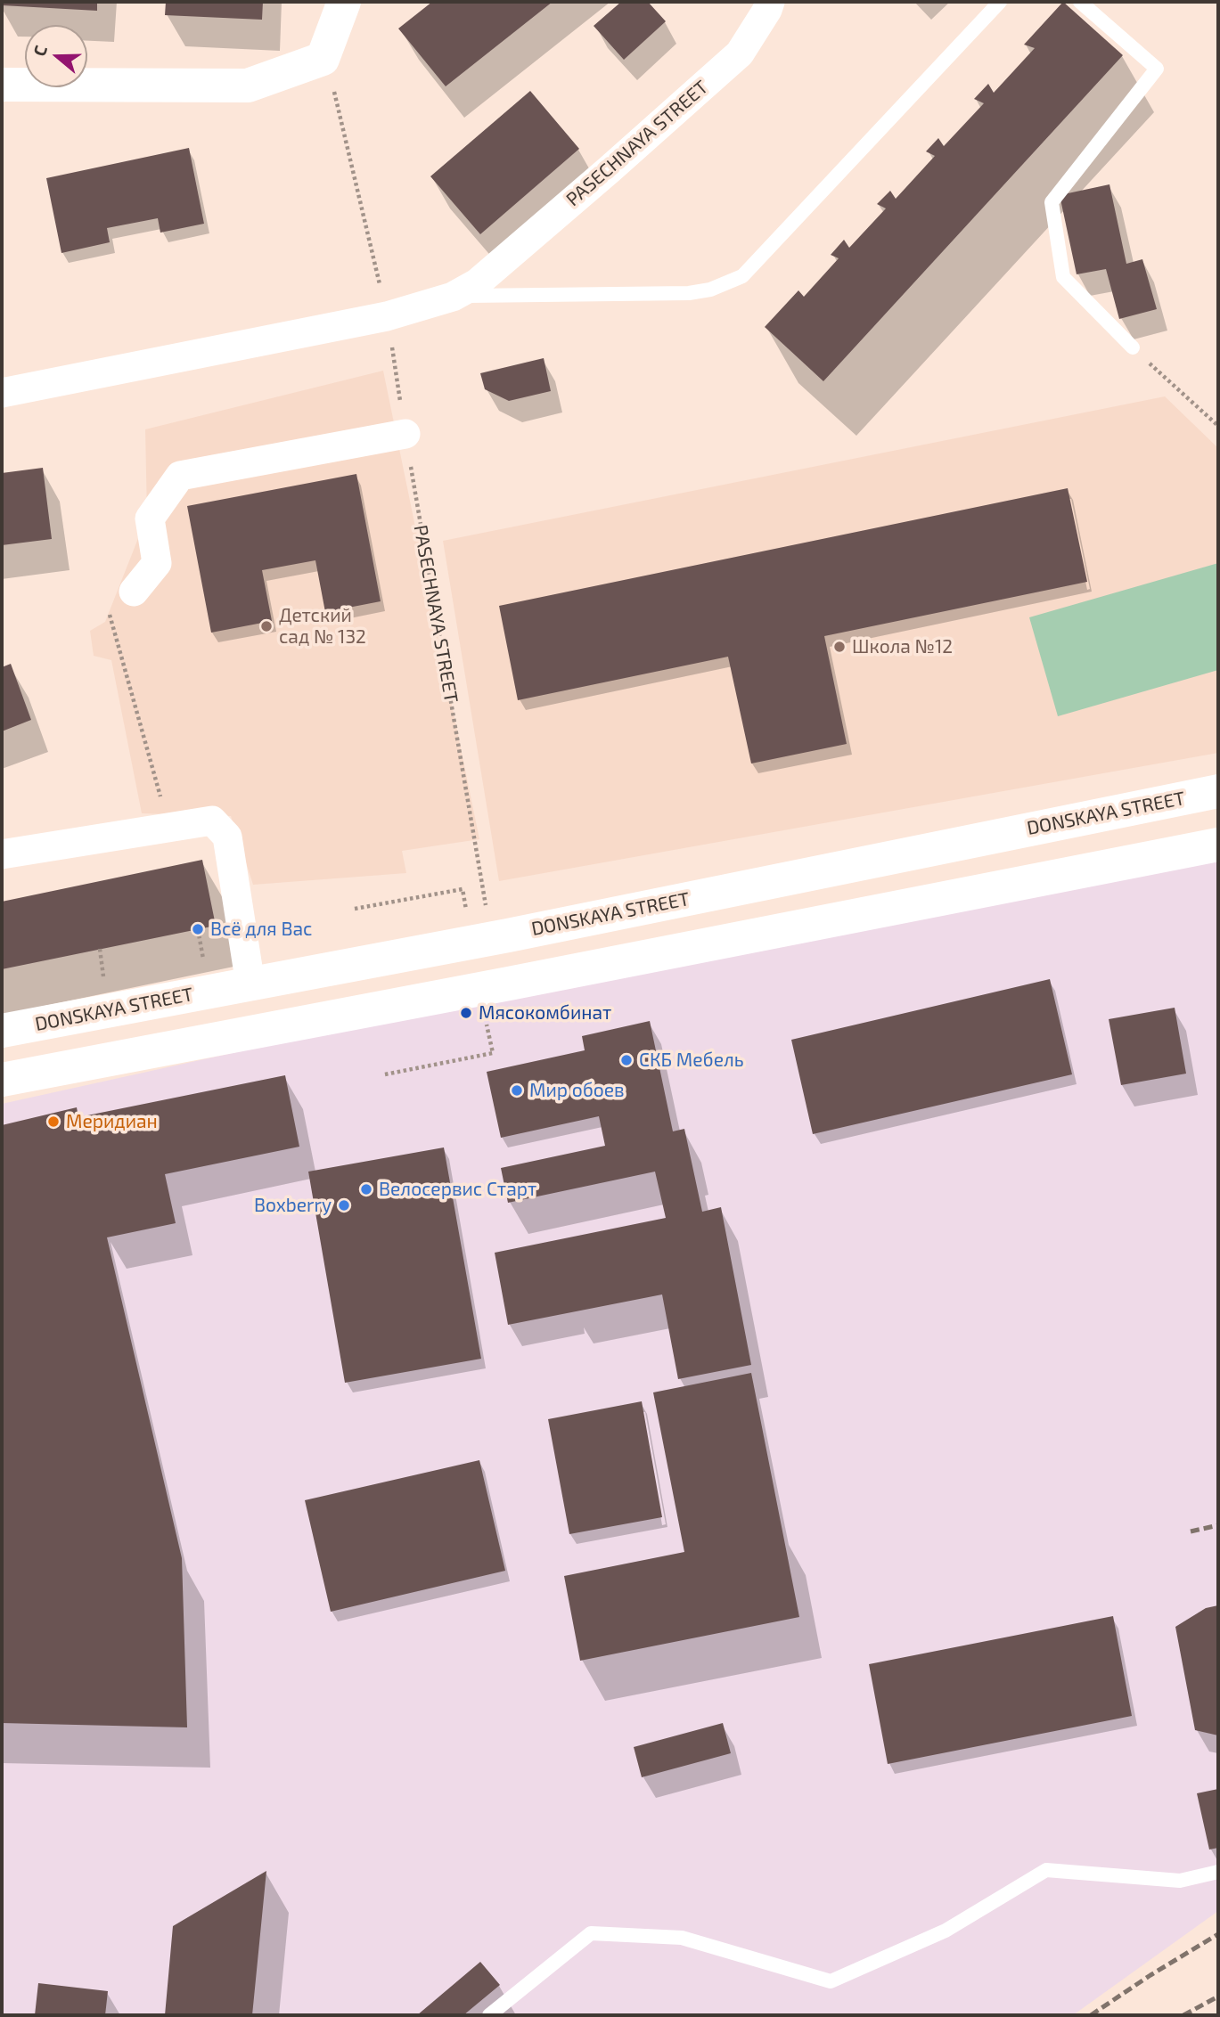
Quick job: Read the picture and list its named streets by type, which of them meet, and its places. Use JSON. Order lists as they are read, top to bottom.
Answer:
{
  "streets": {
    "main road": ["DONSKAYA STREET"],
    "street": ["PASECHNAYA STREET"]
  },
  "places": [
    "Детский сад № 132",
    "Школа №12",
    "Всё для Вас",
    "Мясокомбинат",
    "СКБ Мебель",
    "Мир обоев",
    "Меридиан",
    "Велосервис Старт",
    "Boxberry"
  ],
  "north": "left"
}
